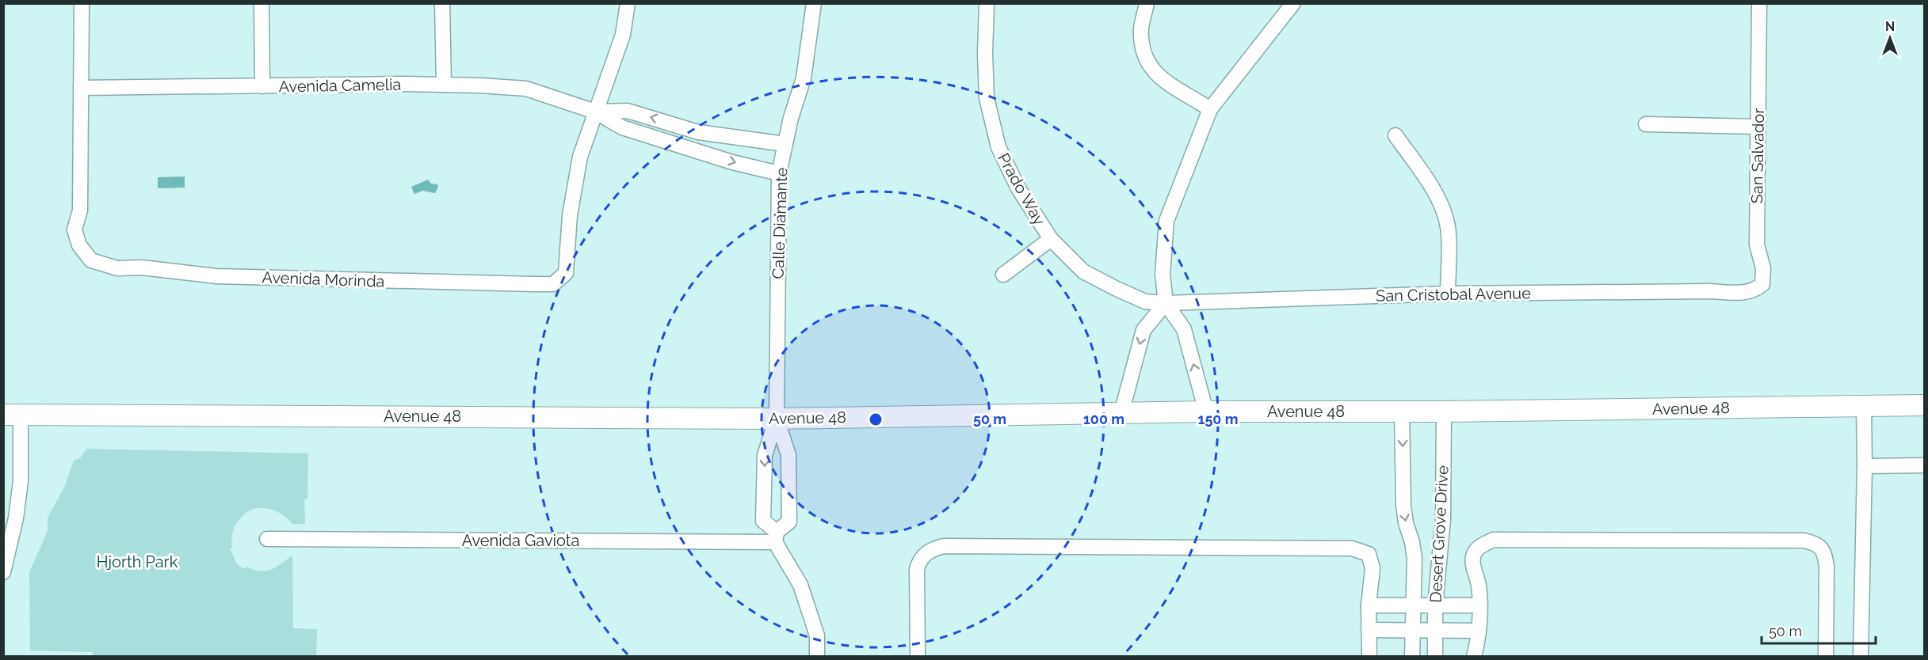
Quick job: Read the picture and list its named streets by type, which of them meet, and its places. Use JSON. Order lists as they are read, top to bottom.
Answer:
{
  "streets": {
    "main road": ["Avenue 48"],
    "street": [
      "Avenida Camelia",
      "San Salvador",
      "Prado Way",
      "Calle Diamante",
      "Avenida Morinda",
      "San Cristobal Avenue",
      "Desert Grove Drive",
      "Avenida Gaviota"
    ]
  },
  "crossings": [
    ["Avenida Camelia", "Calle Diamante"],
    ["Avenida Camelia", "Avenida Morinda"],
    ["San Salvador", "San Cristobal Avenue"],
    ["Prado Way", "San Cristobal Avenue"],
    ["Calle Diamante", "Avenue 48"],
    ["Avenue 48", "Desert Grove Drive"]
  ],
  "parks": ["Hjorth Park"],
  "scale_bar": "50 m",
  "north": "top",
  "rings": ["50 m", "100 m", "150 m"]
}
